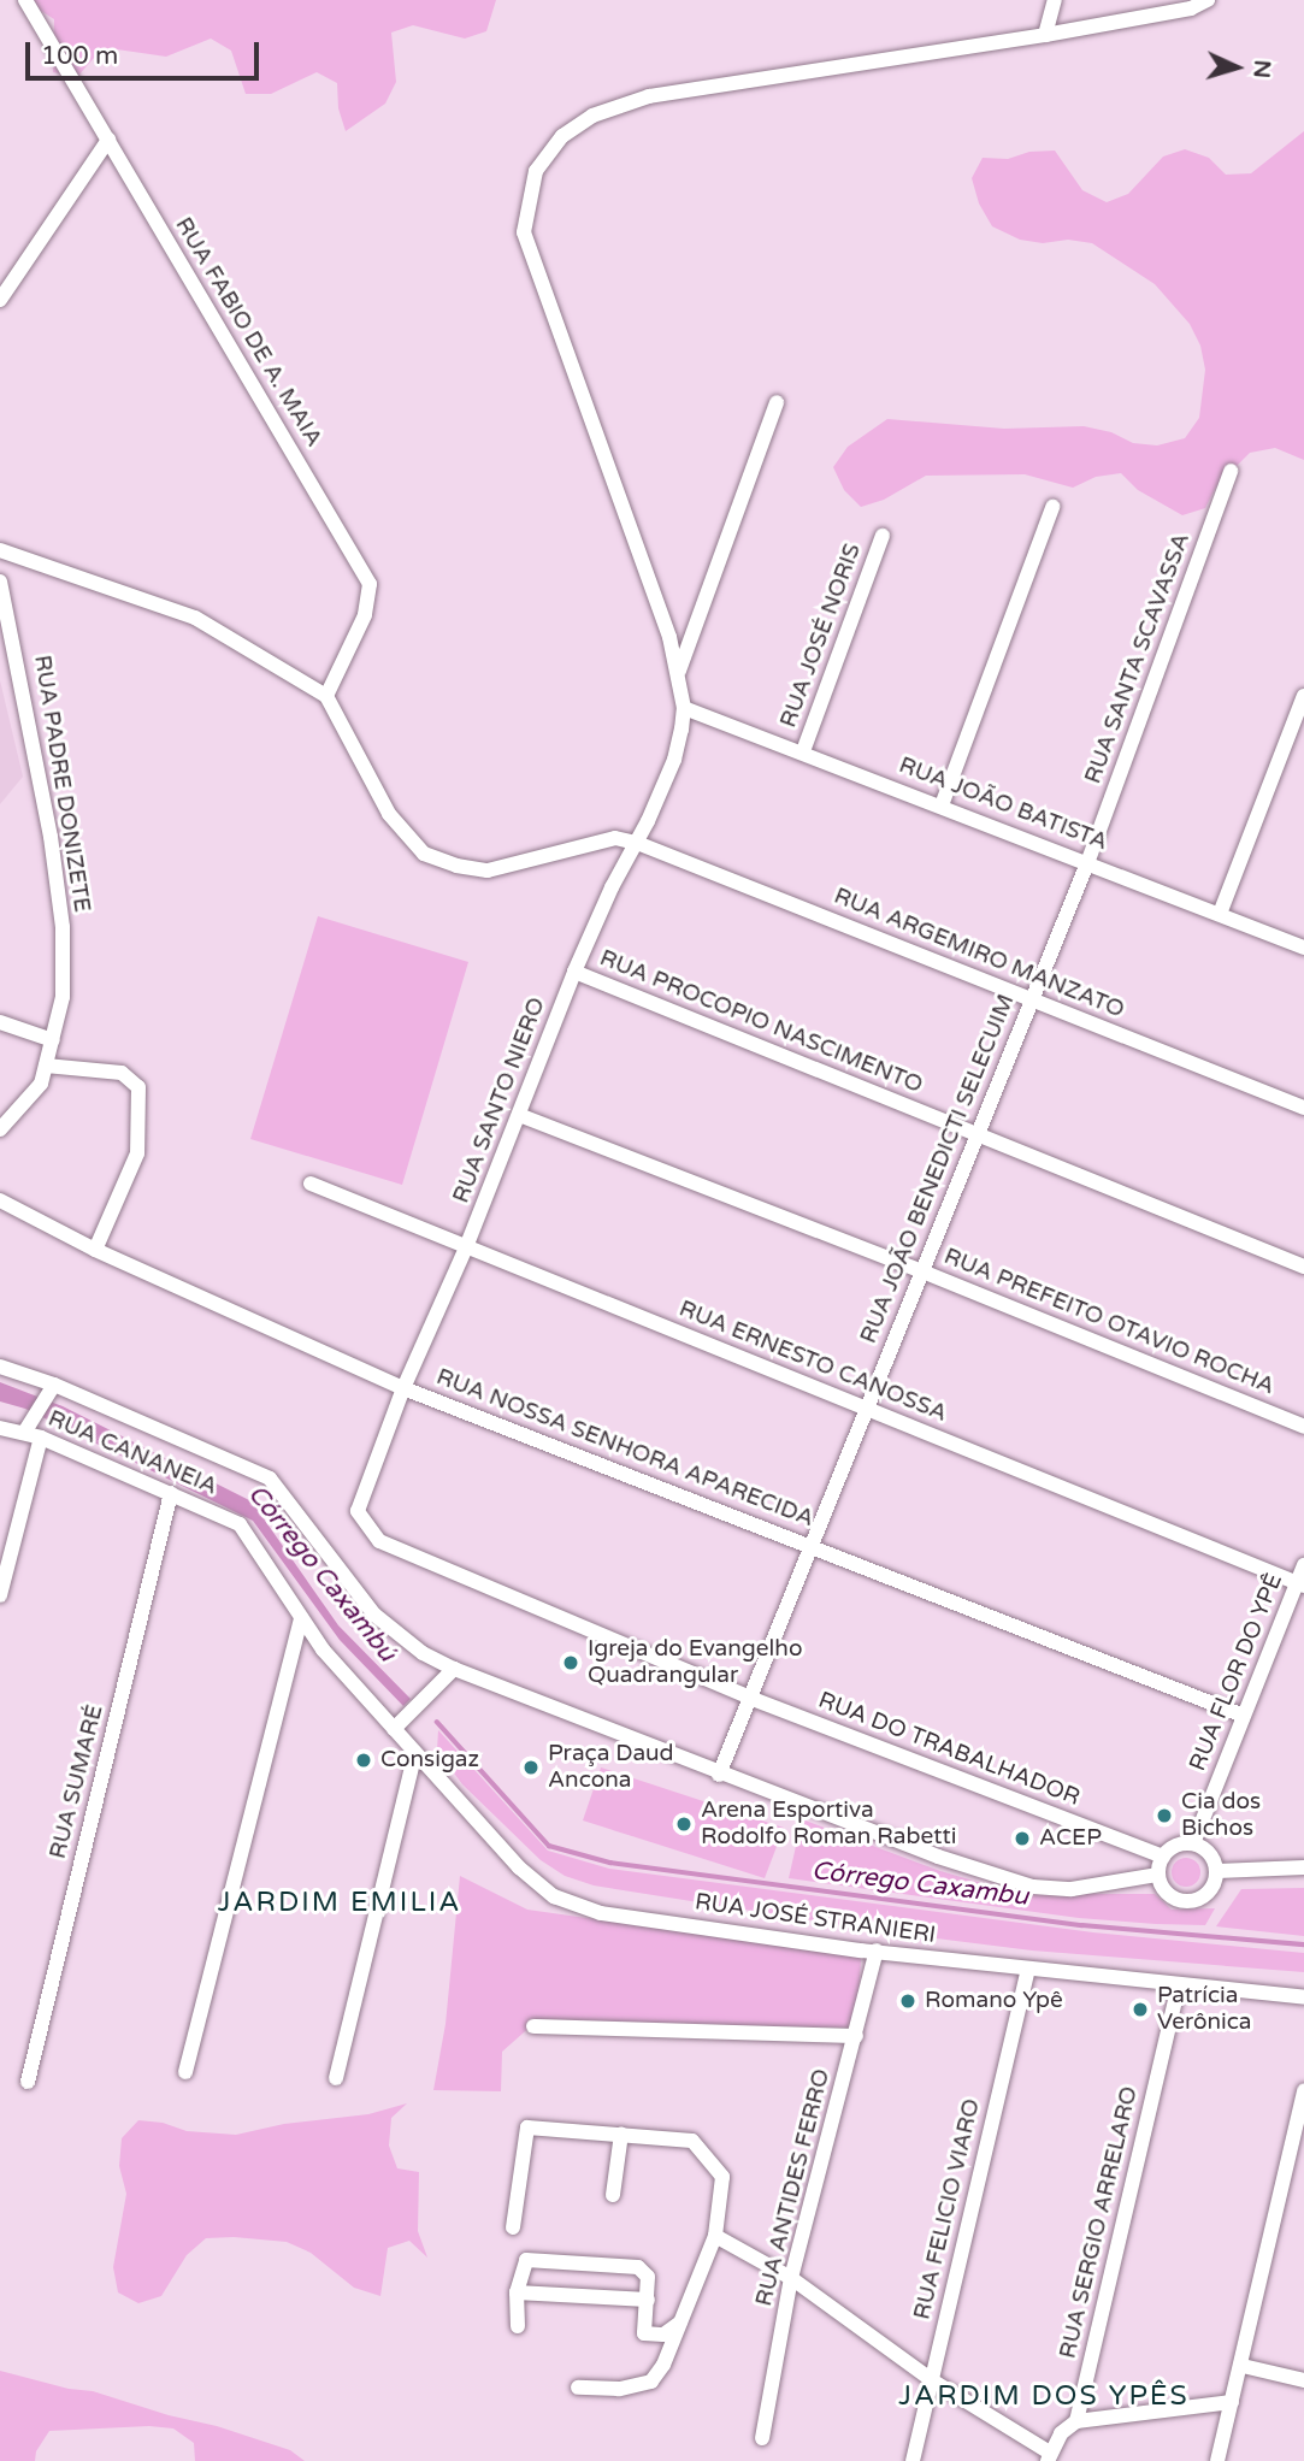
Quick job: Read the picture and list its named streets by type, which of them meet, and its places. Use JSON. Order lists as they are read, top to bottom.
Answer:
{
  "streets": {
    "street": [
      "RUA FABIO DE A. MAIA",
      "RUA JOSÉ NORIS",
      "RUA SANTA SCAVASSA",
      "RUA PADRE DONIZETE",
      "RUA JOÃO BATISTA",
      "RUA ARGEMIRO MANZATO",
      "RUA PROCOPIO NASCIMENTO",
      "RUA SANTO NIERO",
      "RUA JOÃO BENEDICTI SELECUIM",
      "RUA PREFEITO OTAVIO ROCHA",
      "RUA ERNESTO CANOSSA",
      "RUA NOSSA SENHORA APARECIDA",
      "RUA CANANEIA",
      "RUA FLOR DO YPÊ",
      "RUA DO TRABALHADOR",
      "RUA SUMARÉ",
      "RUA JOSÉ STRANIERI",
      "RUA ANTIDES FERRO",
      "RUA FELICIO VIARO",
      "RUA SERGIO ARRELARO"
    ]
  },
  "crossings": [
    ["RUA JOSÉ NORIS", "RUA JOÃO BATISTA"],
    ["RUA SANTA SCAVASSA", "RUA JOÃO BATISTA"],
    ["RUA SANTA SCAVASSA", "RUA JOÃO BENEDICTI SELECUIM"],
    ["RUA JOÃO BATISTA", "RUA SANTO NIERO"],
    ["RUA JOÃO BATISTA", "RUA JOÃO BENEDICTI SELECUIM"],
    ["RUA ARGEMIRO MANZATO", "RUA SANTO NIERO"],
    ["RUA ARGEMIRO MANZATO", "RUA JOÃO BENEDICTI SELECUIM"],
    ["RUA PROCOPIO NASCIMENTO", "RUA SANTO NIERO"],
    ["RUA PROCOPIO NASCIMENTO", "RUA JOÃO BENEDICTI SELECUIM"],
    ["RUA SANTO NIERO", "RUA PREFEITO OTAVIO ROCHA"],
    ["RUA SANTO NIERO", "RUA ERNESTO CANOSSA"],
    ["RUA SANTO NIERO", "RUA NOSSA SENHORA APARECIDA"],
    ["RUA SANTO NIERO", "RUA DO TRABALHADOR"],
    ["RUA JOÃO BENEDICTI SELECUIM", "RUA PREFEITO OTAVIO ROCHA"],
    ["RUA JOÃO BENEDICTI SELECUIM", "RUA ERNESTO CANOSSA"],
    ["RUA JOÃO BENEDICTI SELECUIM", "RUA NOSSA SENHORA APARECIDA"],
    ["RUA JOÃO BENEDICTI SELECUIM", "RUA DO TRABALHADOR"],
    ["RUA ERNESTO CANOSSA", "RUA FLOR DO YPÊ"],
    ["RUA NOSSA SENHORA APARECIDA", "RUA FLOR DO YPÊ"],
    ["RUA CANANEIA", "RUA SUMARÉ"],
    ["RUA CANANEIA", "RUA JOSÉ STRANIERI"],
    ["RUA FLOR DO YPÊ", "RUA DO TRABALHADOR"],
    ["RUA JOSÉ STRANIERI", "RUA ANTIDES FERRO"],
    ["RUA JOSÉ STRANIERI", "RUA FELICIO VIARO"],
    ["RUA JOSÉ STRANIERI", "RUA SERGIO ARRELARO"]
  ],
  "districts": ["JARDIM EMILIA", "JARDIM DOS YPÊS"],
  "water": ["Córrego Caxambú", "Córrego Caxambu"],
  "places": [
    "Igreja do Evangelho Quadrangular",
    "Consigaz",
    "Praça Daud Ancona",
    "Cia dos Bichos",
    "Arena Esportiva Rodolfo Roman Rabetti",
    "ACEP",
    "Romano Ypê",
    "Patrícia Verônica"
  ],
  "scale_bar": "100 m",
  "north": "right"
}
